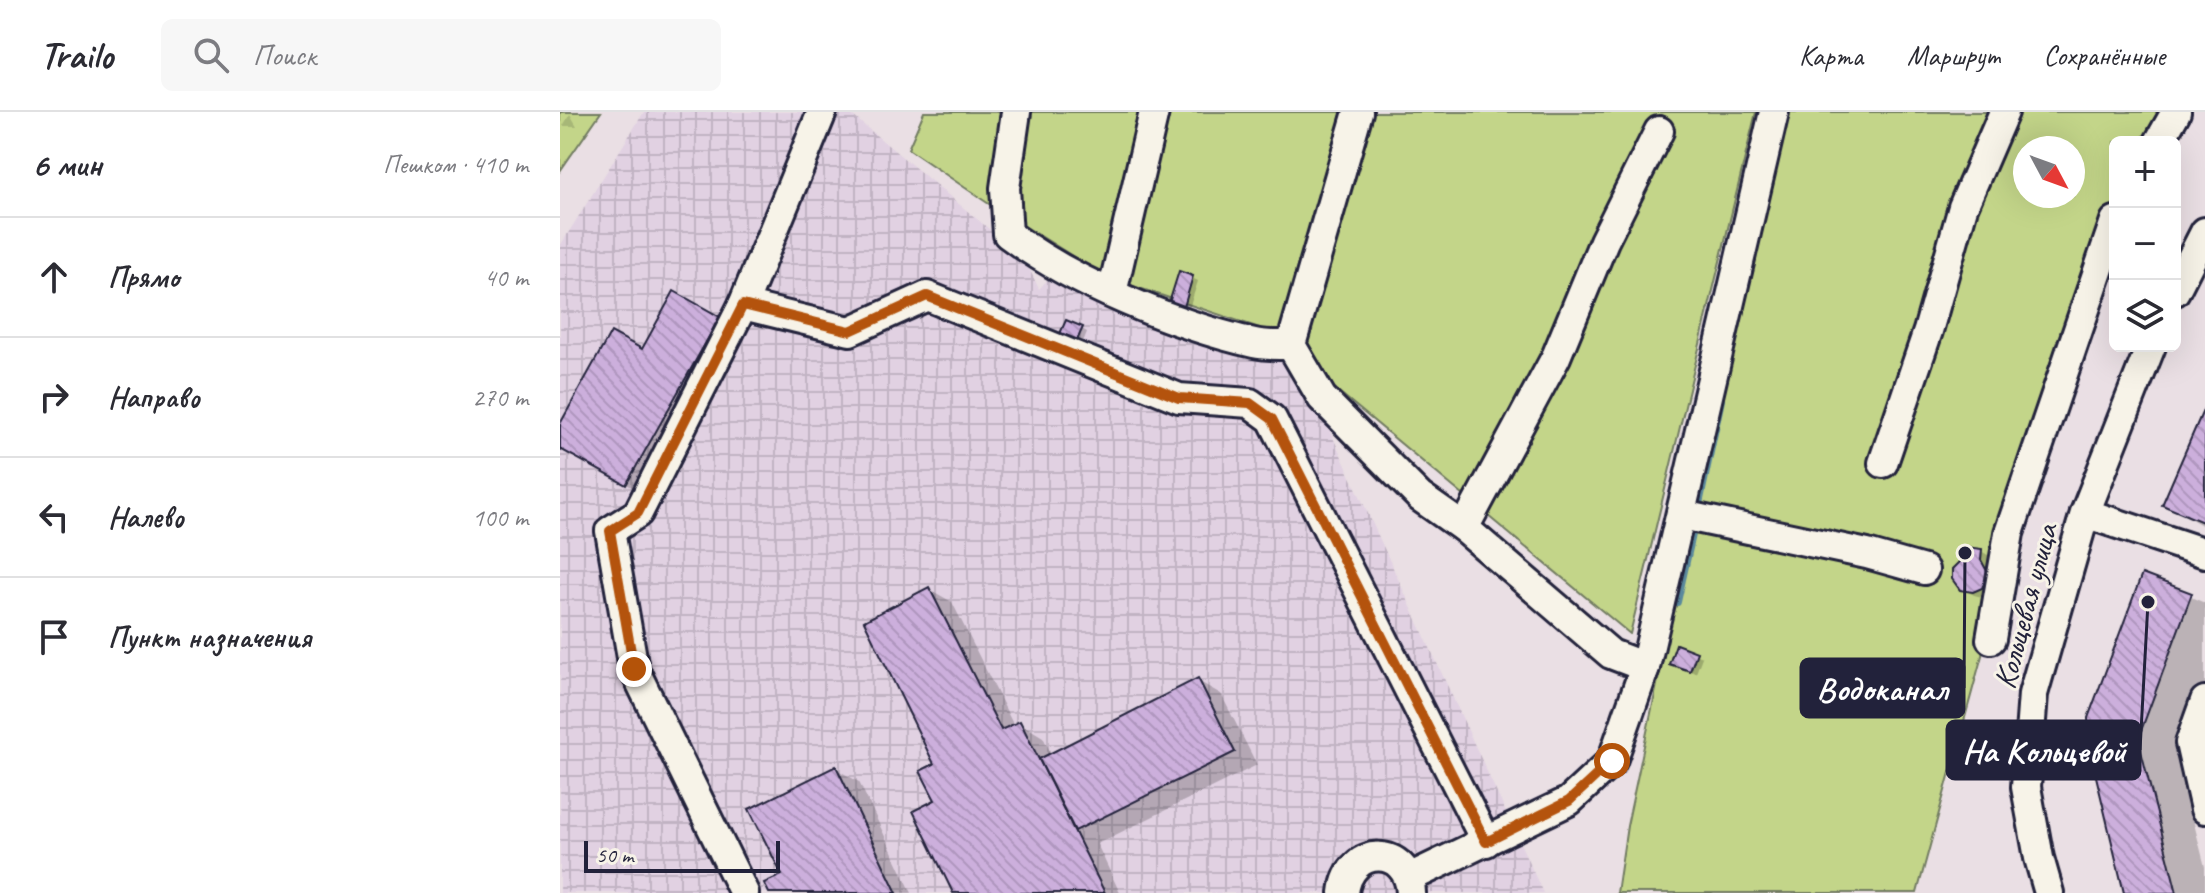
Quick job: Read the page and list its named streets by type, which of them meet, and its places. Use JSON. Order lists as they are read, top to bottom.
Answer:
{
  "streets": {
    "street": ["Кольцевая улица"]
  },
  "places": ["Водоканал", "На Кольцевой"],
  "scale_bar": "50 m",
  "north": "bottom right",
  "page": {
    "header": "Trailo",
    "search": "Поиск",
    "nav": ["Карта", "Маршрут", "Сохранённые"],
    "heading": ["6 мин", "Пешком · 410 m"],
    "map_buttons": ["+", "−"],
    "list": [
      ["Прямо", "40 m"],
      ["Направо", "270 m"],
      ["Налево", "100 m"],
      "Пункт назначения"
    ],
    "scale": "50 m"
  }
}
